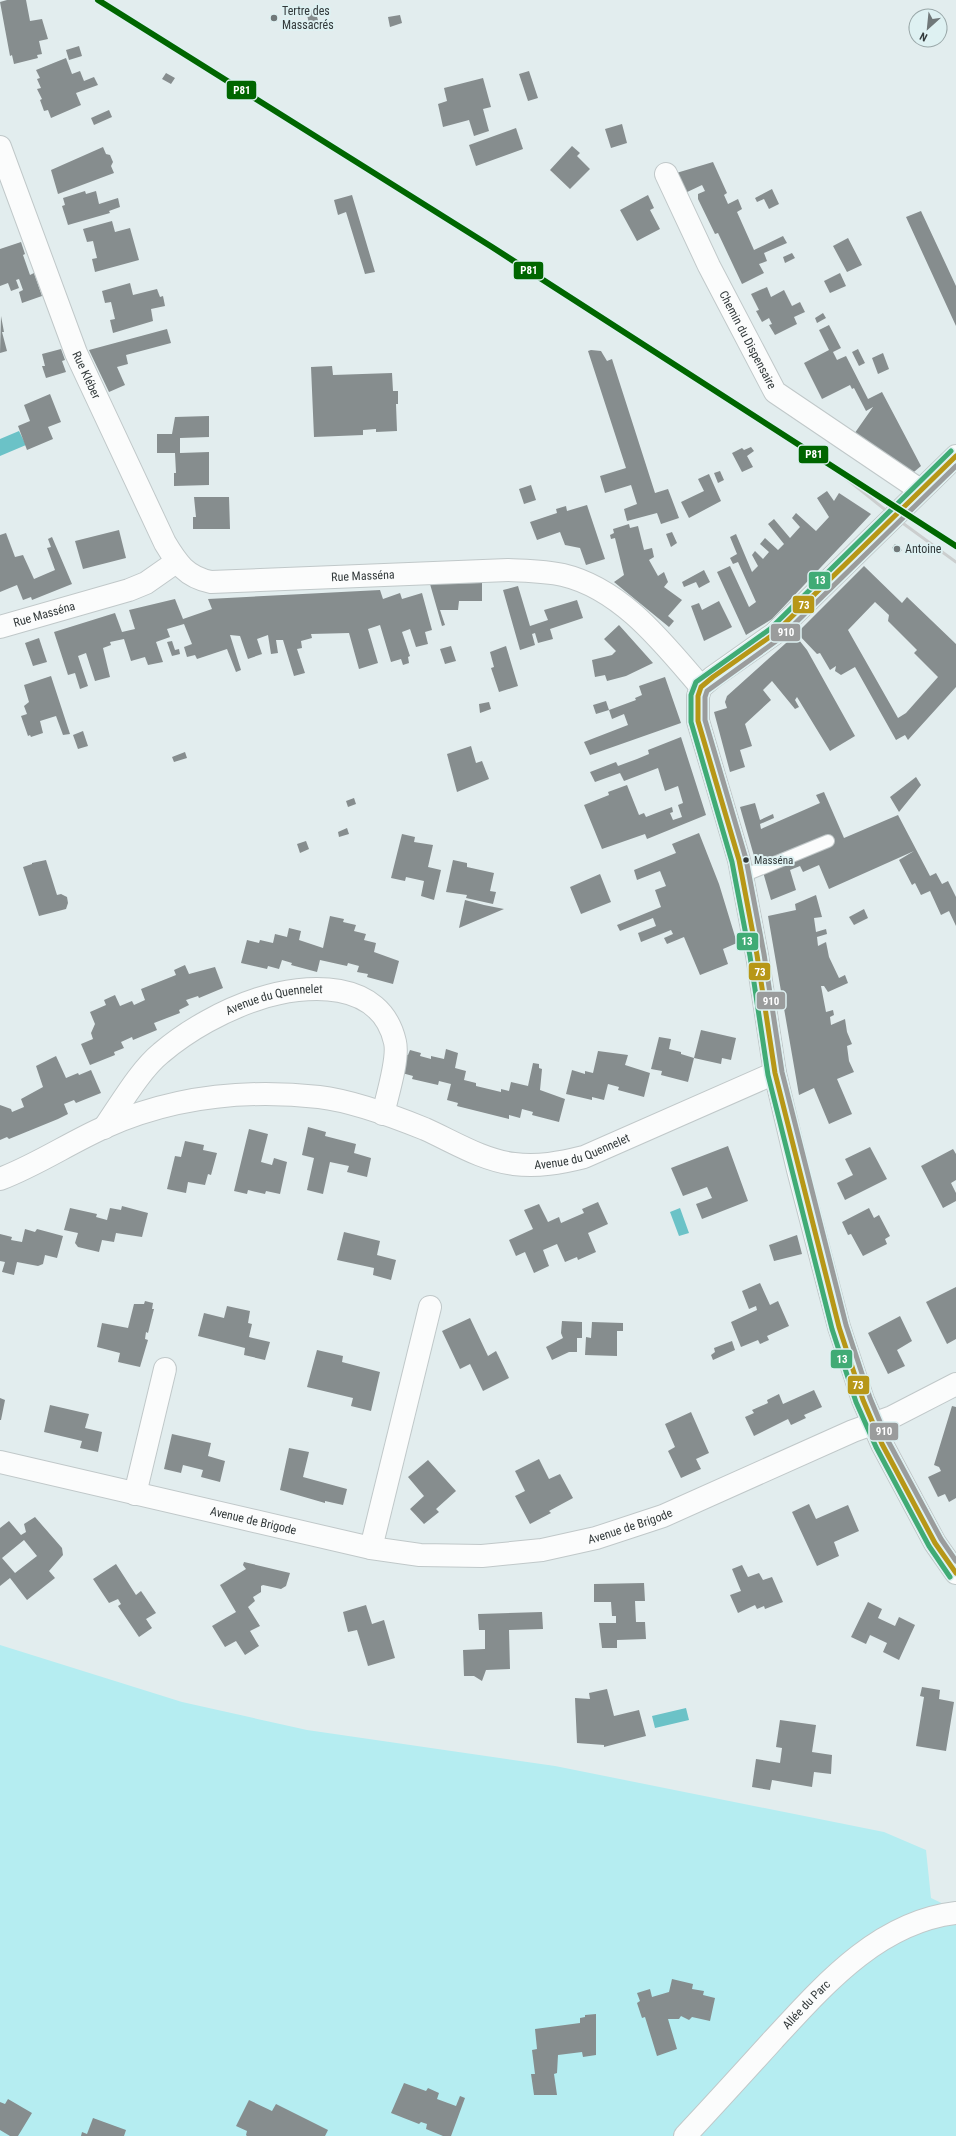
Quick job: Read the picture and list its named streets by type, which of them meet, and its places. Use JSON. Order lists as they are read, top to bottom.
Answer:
{
  "streets": {
    "street": [
      "Chemin du Dispensaire",
      "Rue Kléber",
      "Rue Masséna",
      "Avenue du Quennelet",
      "Avenue de Brigode",
      "Allée du Parc"
    ]
  },
  "crossings": [
    ["Rue Kléber", "Rue Masséna"]
  ],
  "places": ["Tertre des Massacrés", "Antoine", "Masséna"],
  "lines": [
    "transit line P81",
    "transit line 13",
    "transit line 73",
    "transit line 910"
  ],
  "north": "bottom left"
}
